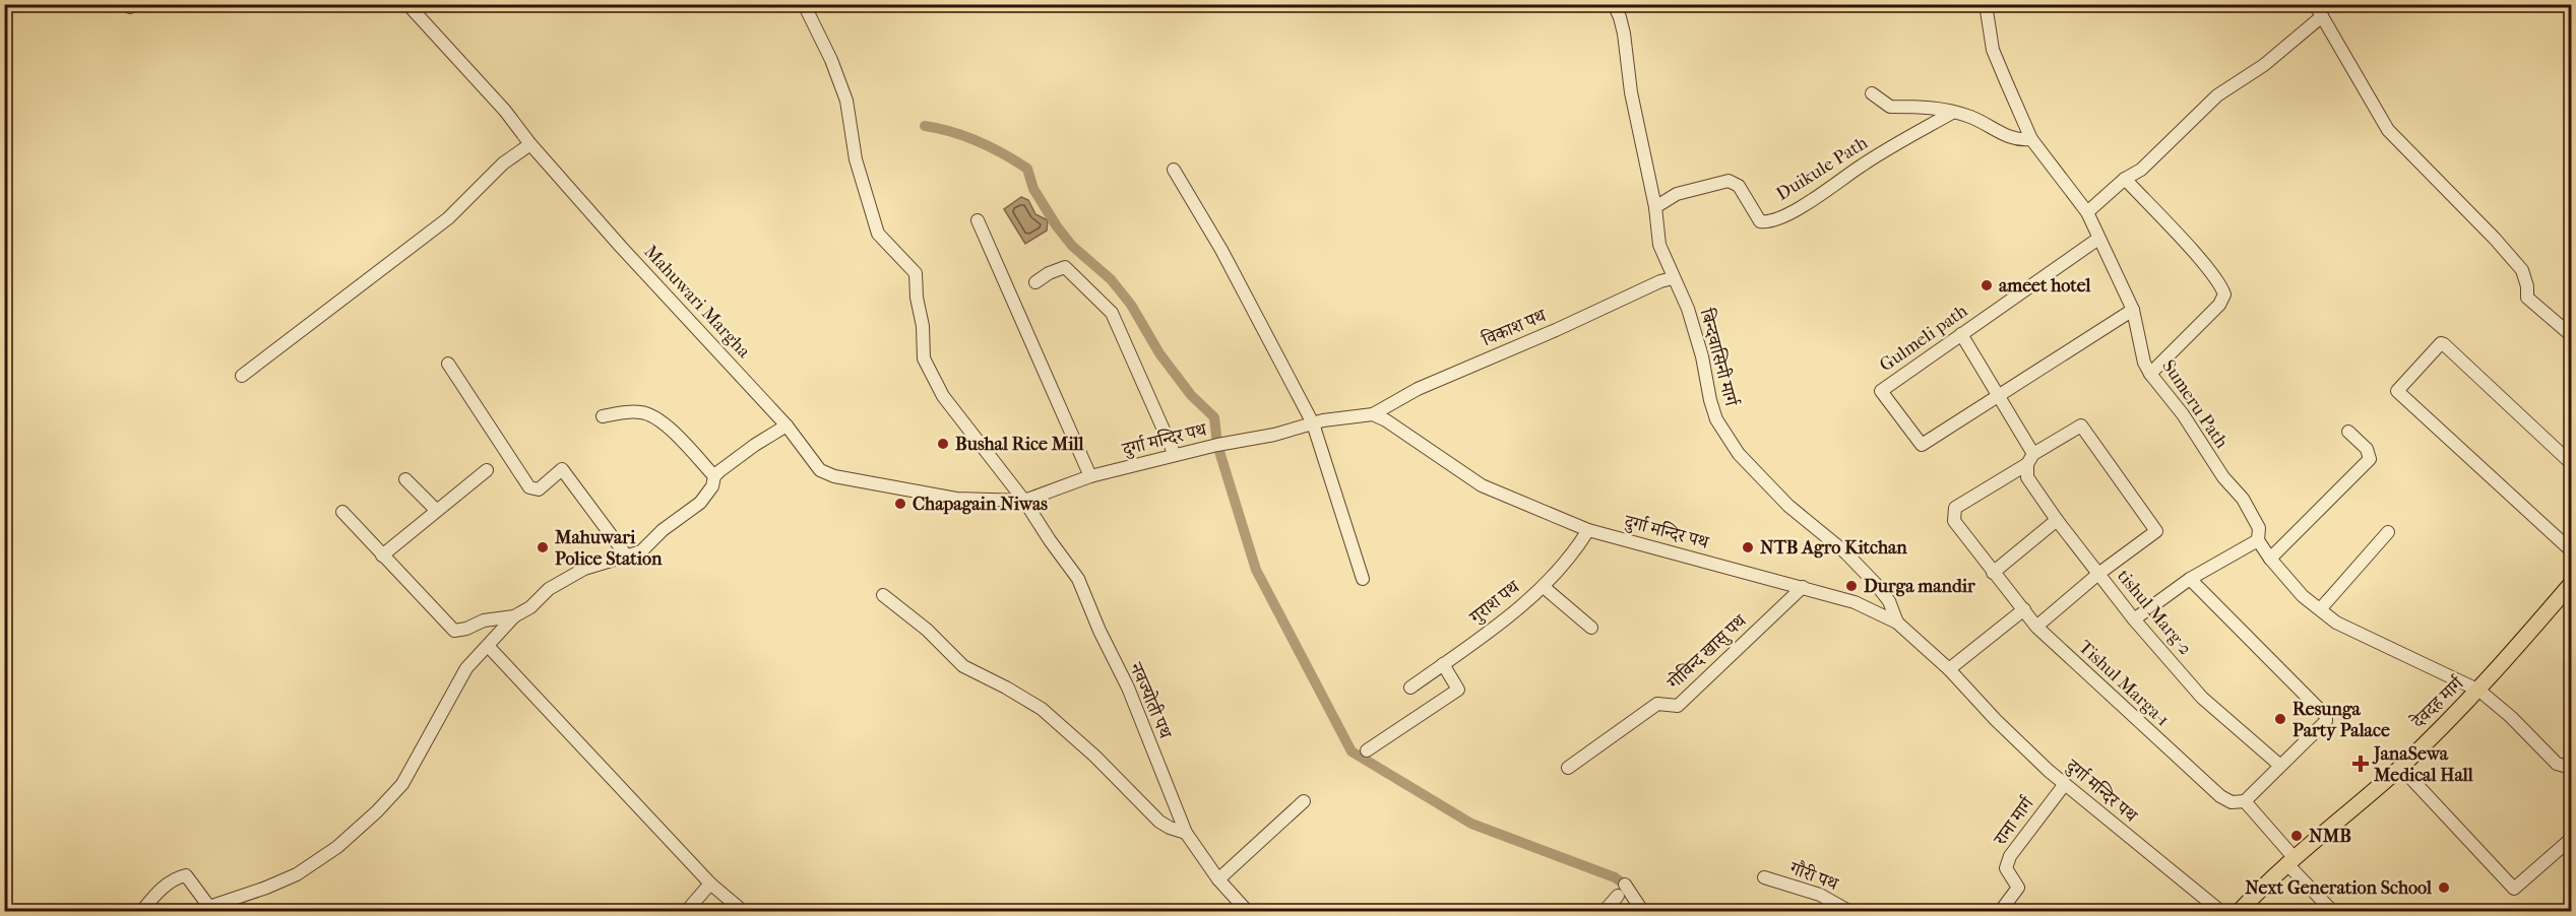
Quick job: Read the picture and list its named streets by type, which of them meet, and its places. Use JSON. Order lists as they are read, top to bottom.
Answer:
{
  "streets": {
    "main road": ["देवदह मार्ग"],
    "street": [
      "Duikule Path",
      "Mahuwari Margha",
      "विकाश पथ",
      "Gulmeli path",
      "बिन्दवासिनी मार्ग",
      "Sumeru Path",
      "दुर्गा मन्दिर पथ",
      "गुराश पथ",
      "tishul Marg-2",
      "गोविन्द खासु पथ",
      "Tishul Marga-1",
      "नवज्योती पथ",
      "राना मार्ग",
      "गौरी पथ"
    ]
  },
  "crossings": [
    ["Duikule Path", "बिन्दवासिनी मार्ग"],
    ["Mahuwari Margha", "दुर्गा मन्दिर पथ"],
    ["Mahuwari Margha", "नवज्योती पथ"],
    ["विकाश पथ", "बिन्दवासिनी मार्ग"],
    ["विकाश पथ", "दुर्गा मन्दिर पथ"],
    ["Gulmeli path", "Sumeru Path"],
    ["Gulmeli path", "tishul Marg-2"],
    ["बिन्दवासिनी मार्ग", "दुर्गा मन्दिर पथ"],
    ["Sumeru Path", "देवदह मार्ग"],
    ["दुर्गा मन्दिर पथ", "गुराश पथ"],
    ["दुर्गा मन्दिर पथ", "गोविन्द खासु पथ"],
    ["दुर्गा मन्दिर पथ", "नवज्योती पथ"],
    ["दुर्गा मन्दिर पथ", "राना मार्ग"],
    ["tishul Marg-2", "Tishul Marga-1"]
  ],
  "places": {
    "other": [
      "ameet hotel",
      "Bushal Rice Mill",
      "Chapagain Niwas",
      "Mahuwari Police Station",
      "NTB Agro Kitchan",
      "Durga mandir",
      "Resunga Party Palace",
      "NMB",
      "Next Generation School"
    ],
    "health": ["JanaSewa Medical Hall"]
  }
}
